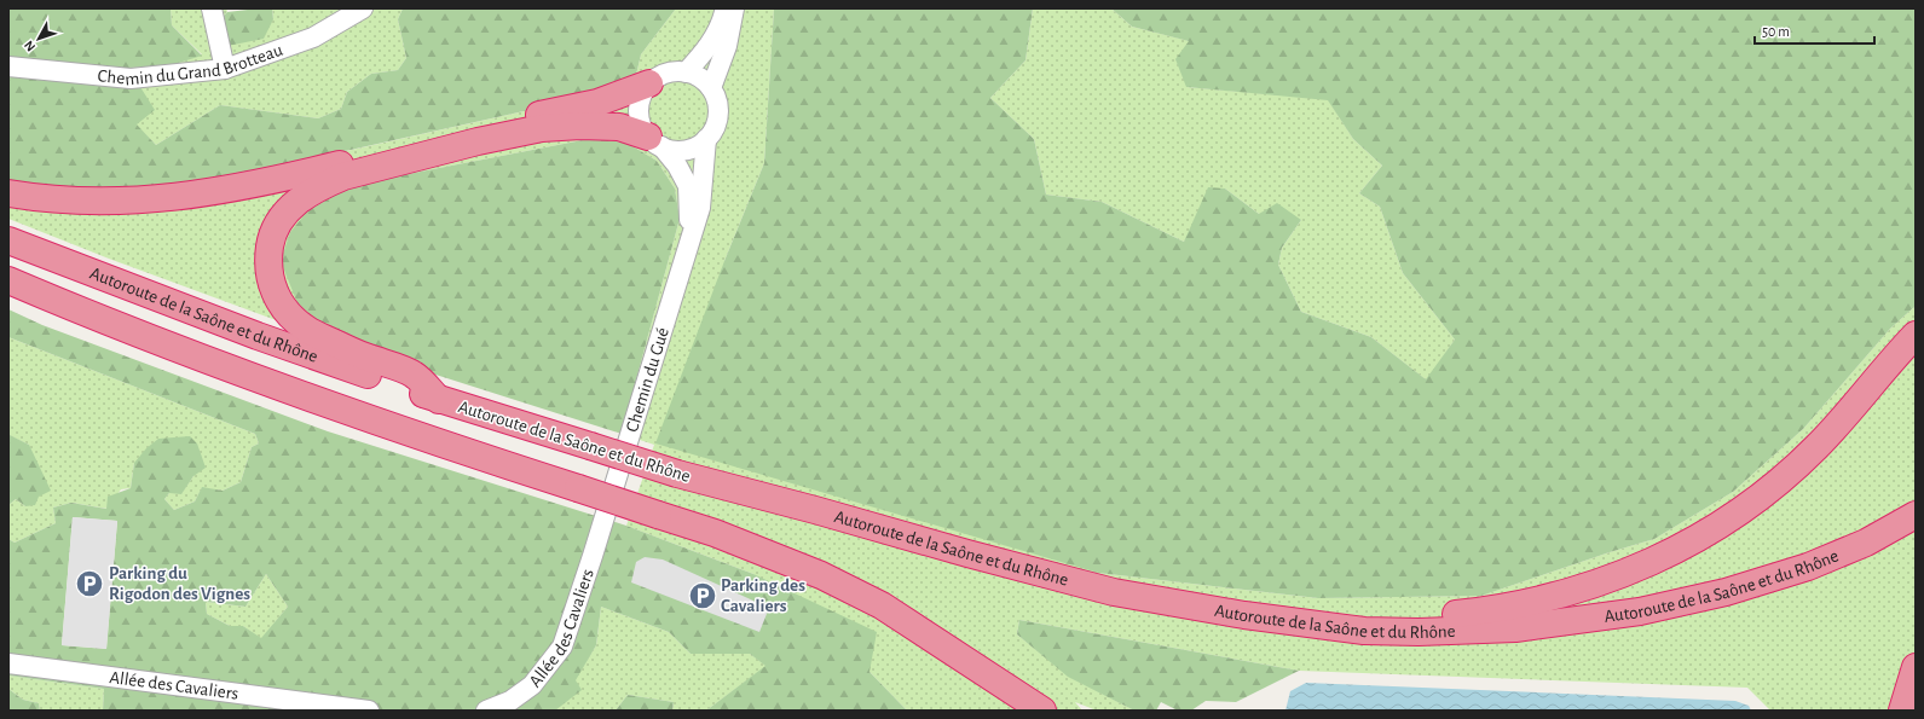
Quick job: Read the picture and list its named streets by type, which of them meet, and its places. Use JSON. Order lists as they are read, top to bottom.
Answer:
{
  "streets": {
    "highway": ["Autoroute de la Saône et du Rhône"],
    "street": ["Chemin du Grand Brotteau", "Chemin du Gué", "Allée des Cavaliers"]
  },
  "crossings": [
    ["Chemin du Gué", "Allée des Cavaliers"]
  ],
  "places": {
    "parking": ["Parking du Rigodon des Vignes", "Parking des Cavaliers"]
  },
  "scale_bar": "50 m",
  "north": "bottom left"
}
